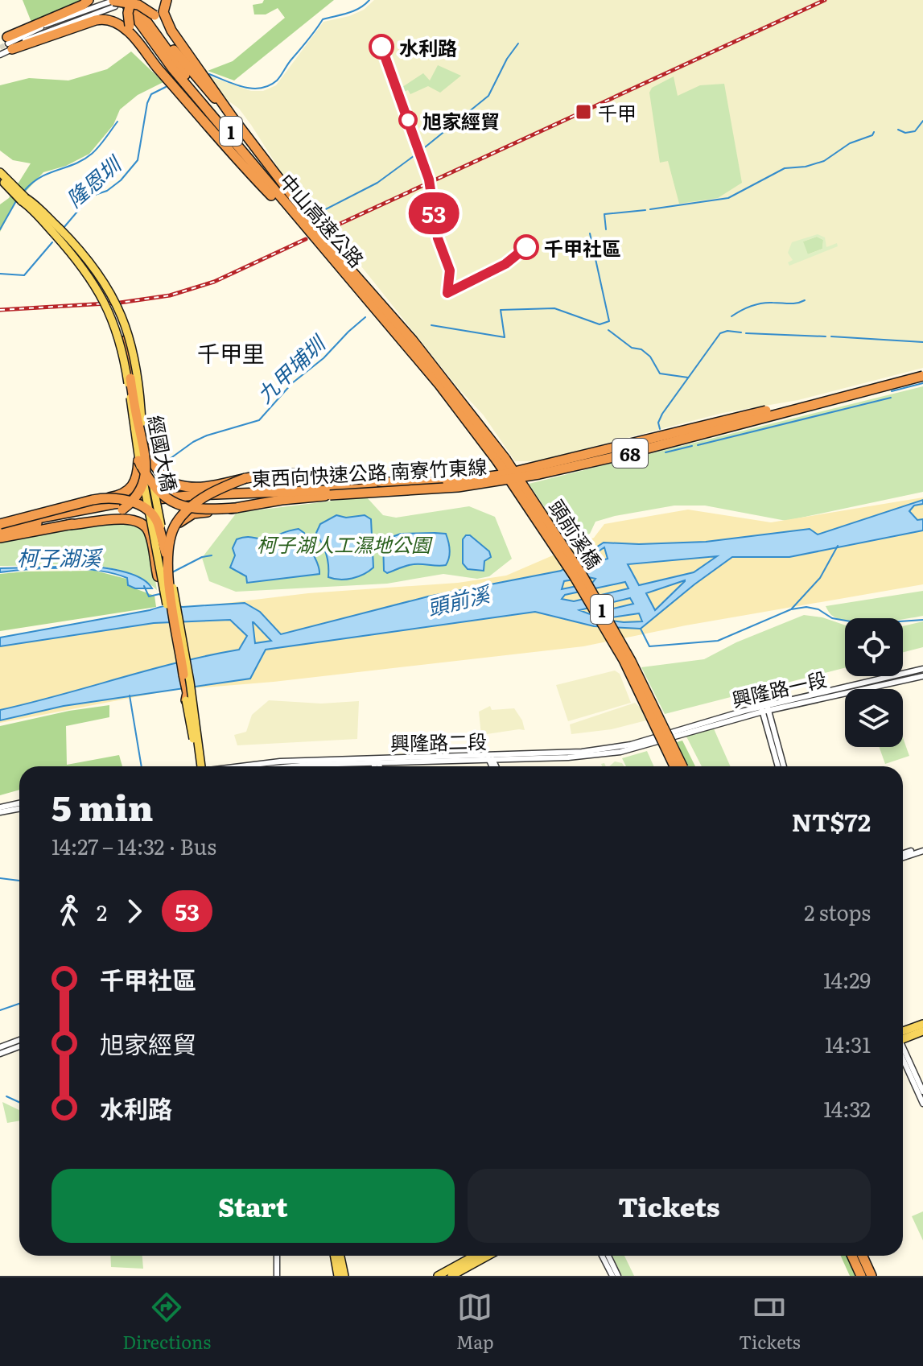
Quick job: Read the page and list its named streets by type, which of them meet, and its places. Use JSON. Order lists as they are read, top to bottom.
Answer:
{
  "streets": {
    "highway": [
      "1",
      "中山高速公路",
      "68",
      "東西向快速公路 南寮竹東線",
      "頭前溪橋"
    ],
    "main road": ["經國大橋"],
    "street": ["興隆路一段", "興隆路二段"]
  },
  "crossings": [
    ["中山高速公路", "頭前溪橋"],
    ["興隆路一段", "興隆路二段"]
  ],
  "districts": ["千甲里"],
  "water": [
    "隆恩圳",
    "九甲埔圳",
    "柯子湖溪",
    "頭前溪"
  ],
  "parks": ["柯子湖人工濕地公園"],
  "places": {
    "other": ["水利路", "旭家經貿", "千甲社區"],
    "transit": ["千甲"]
  },
  "lines": ["bus line 53"],
  "page": {
    "on_map": "53",
    "heading": ["5 min", "14:27 – 14:32 · Bus", "NT$72"],
    "legs": ["2", "53", "2 stops"],
    "list": [
      {
        "name": "千甲社區",
        "value": "14:29"
      },
      {
        "name": "旭家經貿",
        "value": "14:31"
      },
      {
        "name": "水利路",
        "value": "14:32"
      }
    ],
    "buttons": ["Start", "Tickets"],
    "tabs": ["Directions", "Map", "Tickets"]
  }
}
